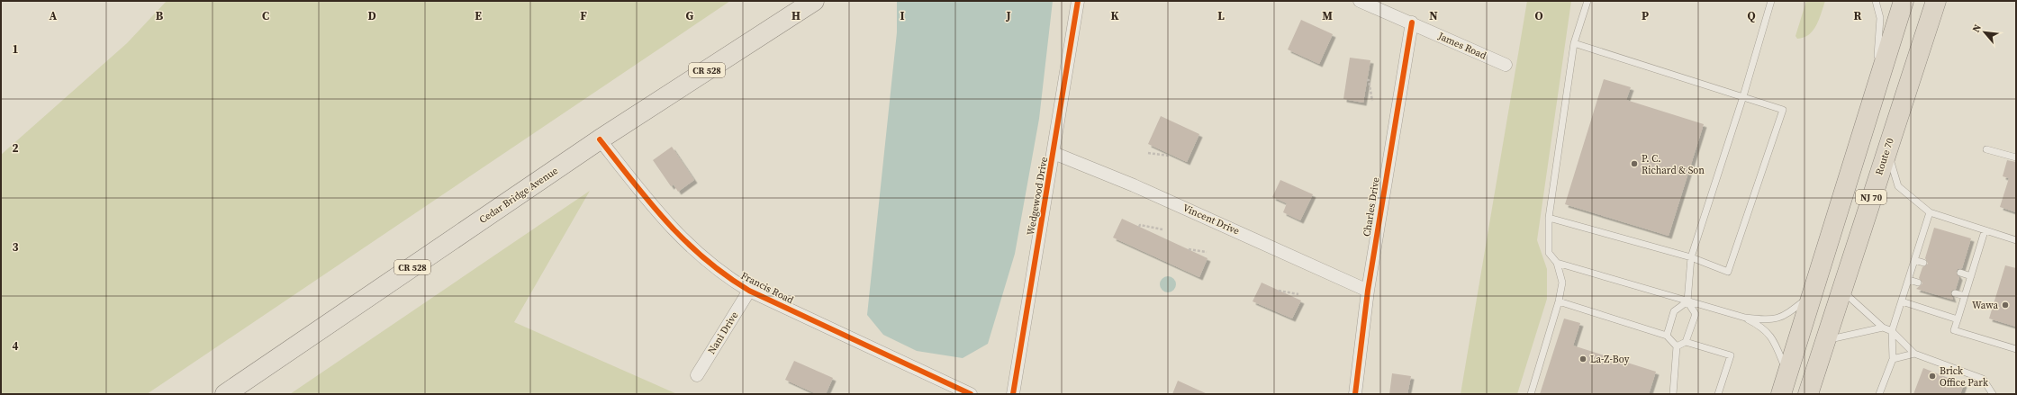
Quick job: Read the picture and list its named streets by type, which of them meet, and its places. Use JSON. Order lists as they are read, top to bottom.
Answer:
{
  "streets": {
    "highway": ["Route 70", "NJ 70"],
    "main road": ["CR 528", "Cedar Bridge Avenue"],
    "street": [
      "James Road",
      "Wedgewood Drive",
      "Charles Drive",
      "Vincent Drive",
      "Francis Road",
      "Nani Drive"
    ]
  },
  "crossings": [
    ["James Road", "Charles Drive"],
    ["Cedar Bridge Avenue", "Francis Road"],
    ["Wedgewood Drive", "Vincent Drive"],
    ["Charles Drive", "Vincent Drive"],
    ["Francis Road", "Nani Drive"]
  ],
  "places": [
    "P. C. Richard & Son",
    "Wawa",
    "La-Z-Boy",
    "Brick Office Park"
  ],
  "north": "top left",
  "grid": {
    "columns": [
      "A",
      "B",
      "C",
      "D",
      "E",
      "F",
      "G",
      "H",
      "I",
      "J",
      "K",
      "L",
      "M",
      "N",
      "O",
      "P",
      "Q",
      "R"
    ],
    "rows": [
      "1",
      "2",
      "3",
      "4"
    ]
  }
}
